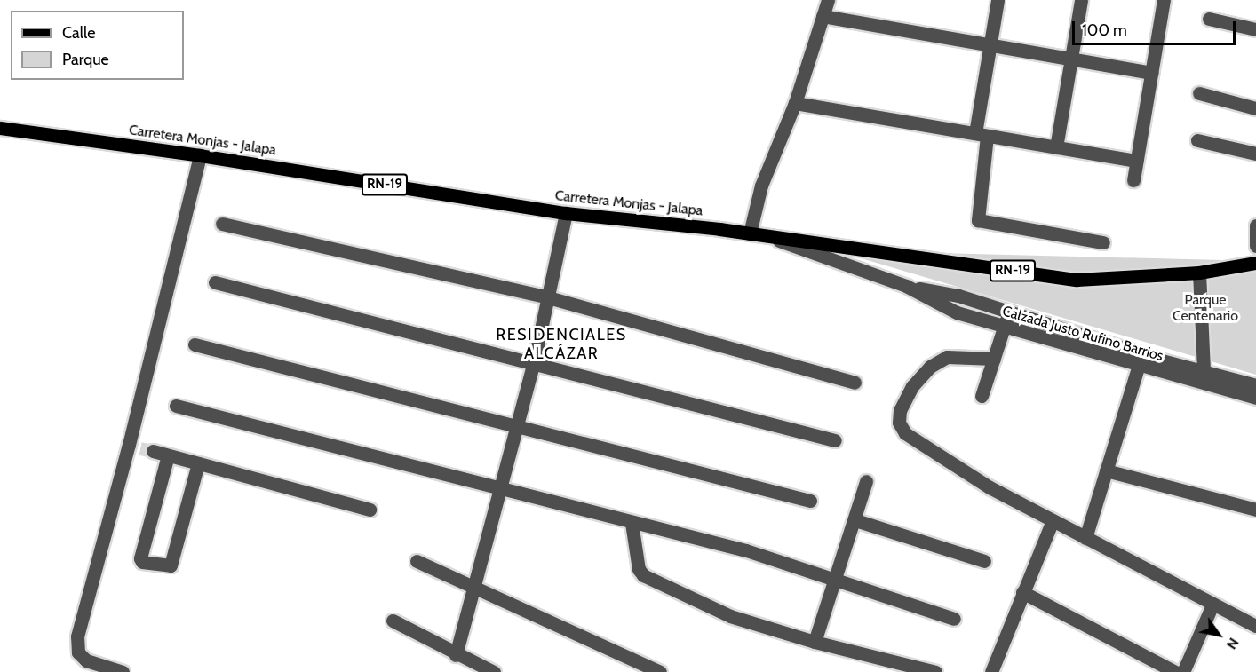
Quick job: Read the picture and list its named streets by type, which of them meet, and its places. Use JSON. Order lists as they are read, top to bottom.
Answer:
{
  "streets": {
    "main road": ["Carretera Monjas - Jalapa", "RN-19"],
    "street": ["Calzada Justo Rufino Barrios"]
  },
  "crossings": [
    ["Carretera Monjas - Jalapa", "Calzada Justo Rufino Barrios"]
  ],
  "districts": ["RESIDENCIALES ALCÁZAR"],
  "parks": ["Parque Centenario"],
  "legend": ["Calle", "Parque"],
  "scale_bar": "100 m",
  "north": "bottom right"
}
